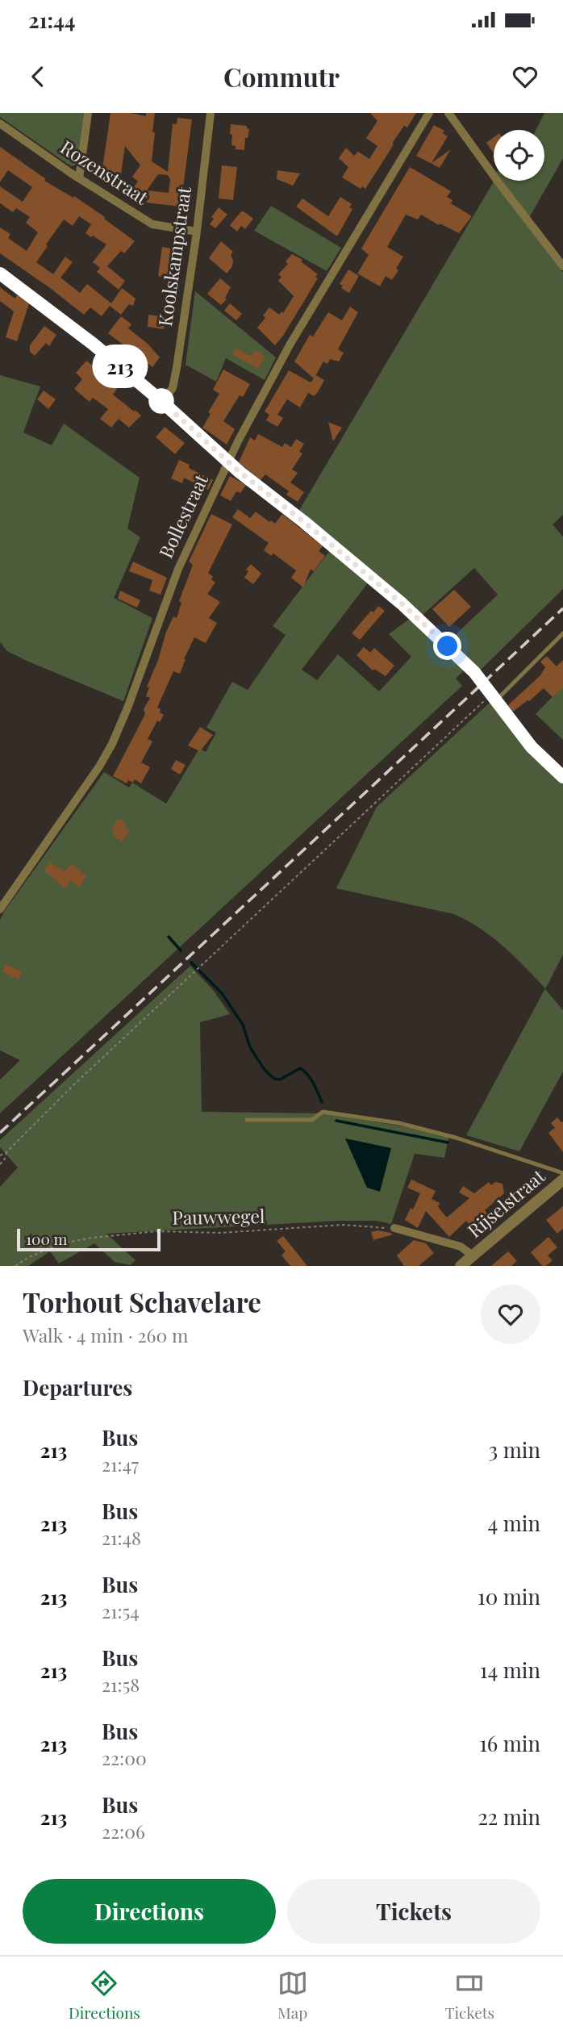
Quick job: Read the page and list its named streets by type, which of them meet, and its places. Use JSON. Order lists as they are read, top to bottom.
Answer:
{
  "streets": {
    "street": [
      "Rozenstraat",
      "Koolskampstraat",
      "Bollestraat",
      "Rijselstraat"
    ],
    "path": ["Pauwwegel"]
  },
  "crossings": [
    ["Rozenstraat", "Koolskampstraat"],
    ["Rijselstraat", "Pauwwegel"]
  ],
  "lines": ["bus line 213"],
  "scale_bar": "100 m",
  "page": {
    "status": "21:44",
    "header": "Commutr",
    "on_map": "213",
    "scale": "100 m",
    "heading": [
      ["Torhout Schavelare", "Walk · 4 min · 260 m"],
      "Departures"
    ],
    "list": [
      {
        "mark": "213",
        "name": "Bus",
        "note": "21:47",
        "value": "3 min"
      },
      {
        "mark": "213",
        "name": "Bus",
        "note": "21:48",
        "value": "4 min"
      },
      {
        "mark": "213",
        "name": "Bus",
        "note": "21:54",
        "value": "10 min"
      },
      {
        "mark": "213",
        "name": "Bus",
        "note": "21:58",
        "value": "14 min"
      },
      {
        "mark": "213",
        "name": "Bus",
        "note": "22:00",
        "value": "16 min"
      },
      {
        "mark": "213",
        "name": "Bus",
        "note": "22:06",
        "value": "22 min"
      }
    ],
    "buttons": ["Directions", "Tickets"],
    "tabs": ["Directions", "Map", "Tickets"]
  }
}
